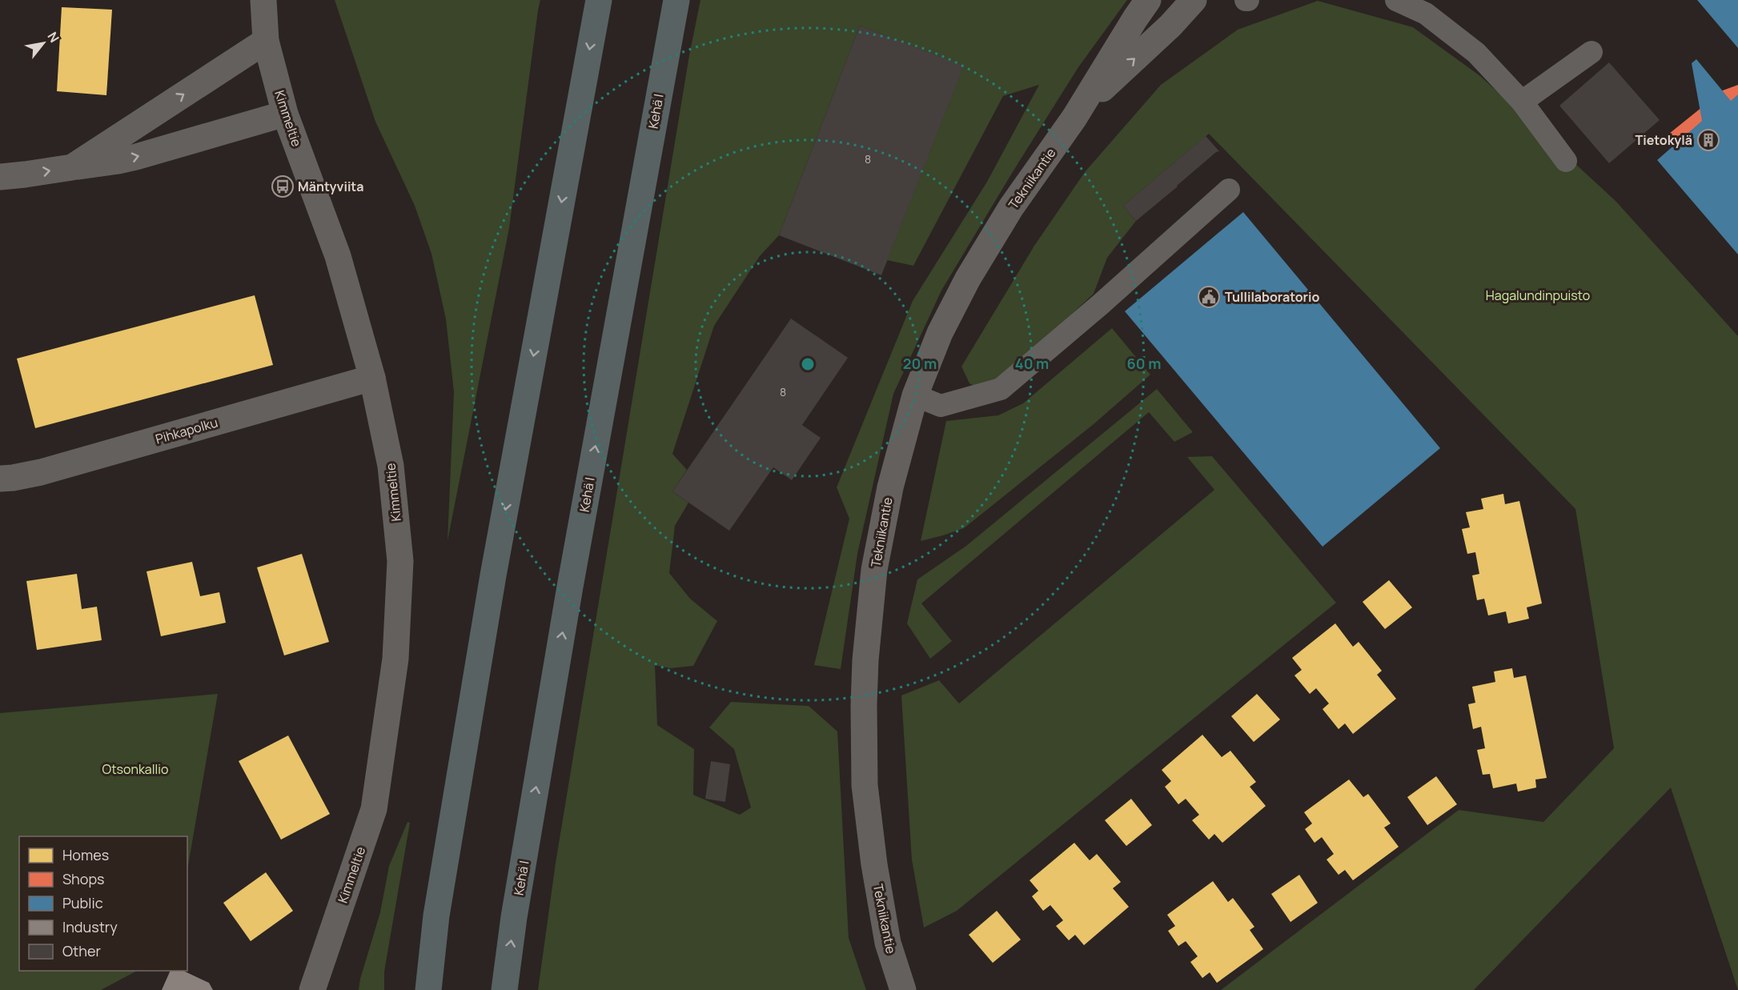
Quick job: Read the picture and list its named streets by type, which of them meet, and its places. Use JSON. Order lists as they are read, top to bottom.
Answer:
{
  "streets": {
    "highway": ["Kehä I"],
    "street": ["Kimmeltie", "Tekniikantie", "Pihkapolku"]
  },
  "crossings": [
    ["Kimmeltie", "Pihkapolku"]
  ],
  "parks": ["Hagalundinpuisto", "Otsonkallio"],
  "places": {
    "building": ["Tietokylä"],
    "bus stop": ["Mäntyviita"],
    "public building": ["Tullilaboratorio"]
  },
  "house_numbers": ["8", "8"],
  "legend": [
    "Homes",
    "Shops",
    "Public",
    "Industry",
    "Other"
  ],
  "north": "top right",
  "rings": ["20 m", "40 m", "60 m"]
}
